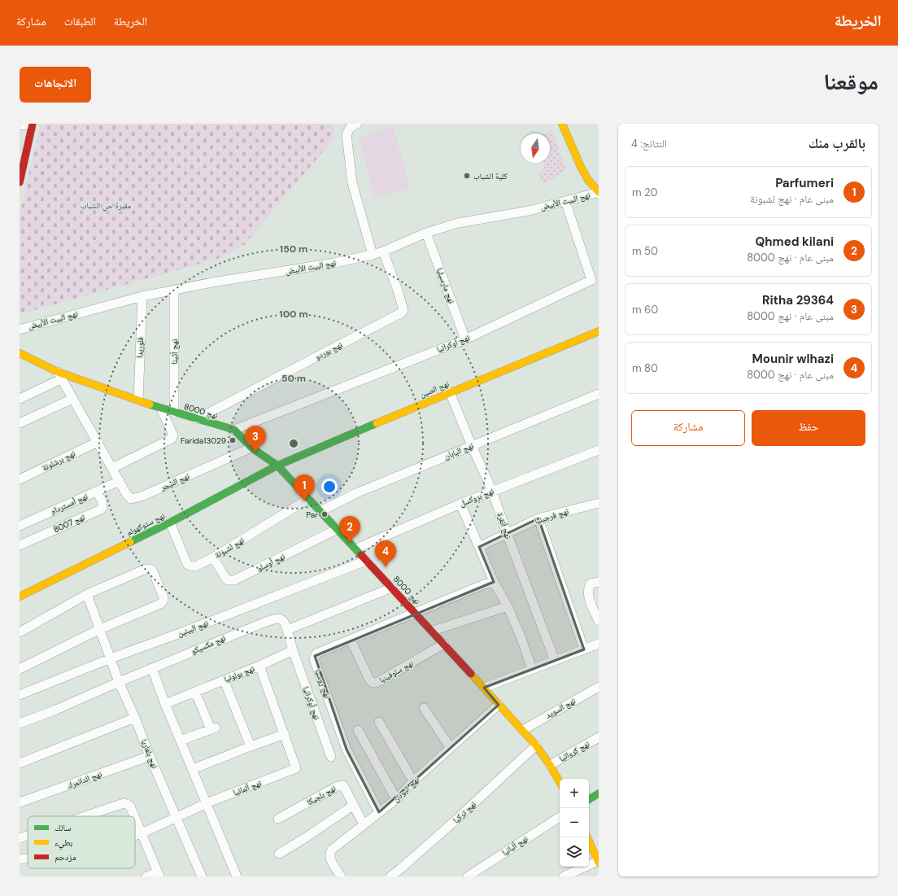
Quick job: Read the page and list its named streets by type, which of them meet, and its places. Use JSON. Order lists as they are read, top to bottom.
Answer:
{
  "streets": {
    "street": [
      "نهج البيت الأبيض",
      "نهج مارسيليا",
      "نهج أوكرانيا",
      "فلوريدا",
      "نهج بوردو",
      "نهج أثينا",
      "نهج الصين",
      "نهج 8000",
      "نهج اليابان",
      "نهج برشلونة",
      "نهج النيجر",
      "نهج بروكسل",
      "نهج أمستردام",
      "نهج فرجينيا",
      "نهج 8007",
      "نهج ستوكهولم",
      "نهج أنقرة",
      "نهج لشبونة",
      "نهج أوسلو",
      "نهج البينين",
      "نهج مكسيكو",
      "نهج سلوفينيا",
      "نهج بولونيا",
      "نهج روسيا",
      "نهج السويد",
      "نهج كرواتيا",
      "نهج بلغاريا",
      "نهج الدانمرك",
      "نهج ألمانيا",
      "نهج اليونان",
      "نهج بلجيكا",
      "نهج تركيا",
      "نهج ألبانيا"
    ]
  },
  "crossings": [
    ["نهج البيت الأبيض", "نهج مارسيليا"],
    ["نهج البيت الأبيض", "نهج أوكرانيا"],
    ["نهج البيت الأبيض", "فلوريدا"],
    ["نهج البيت الأبيض", "نهج بوردو"],
    ["نهج البيت الأبيض", "نهج أثينا"],
    ["نهج مارسيليا", "نهج أوكرانيا"],
    ["نهج أوكرانيا", "نهج 8000"],
    ["نهج أوكرانيا", "نهج بولونيا"],
    ["فلوريدا", "نهج 8000"],
    ["نهج بوردو", "نهج 8000"],
    ["نهج أثينا", "نهج 8000"],
    ["نهج الصين", "نهج 8000"],
    ["نهج الصين", "نهج ستوكهولم"],
    ["نهج الصين", "نهج أنقرة"],
    ["نهج 8000", "نهج اليابان"],
    ["نهج 8000", "نهج النيجر"],
    ["نهج 8000", "نهج بروكسل"],
    ["نهج 8000", "نهج ستوكهولم"],
    ["نهج 8000", "نهج لشبونة"],
    ["نهج 8000", "نهج أوسلو"],
    ["نهج 8000", "نهج البينين"],
    ["نهج 8000", "نهج سلوفينيا"],
    ["نهج 8000", "نهج روسيا"],
    ["نهج 8000", "نهج السويد"],
    ["نهج 8000", "نهج كرواتيا"],
    ["نهج 8000", "نهج اليونان"],
    ["نهج 8000", "نهج تركيا"],
    ["نهج اليابان", "نهج أنقرة"],
    ["نهج برشلونة", "نهج النيجر"],
    ["نهج النيجر", "نهج أمستردام"],
    ["نهج بروكسل", "نهج أنقرة"],
    ["نهج أمستردام", "نهج 8007"],
    ["نهج فرجينيا", "نهج أنقرة"],
    ["نهج ستوكهولم", "نهج لشبونة"],
    ["نهج لشبونة", "نهج أوسلو"],
    ["نهج البينين", "نهج بلغاريا"],
    ["نهج مكسيكو", "نهج بلغاريا"],
    ["نهج سلوفينيا", "نهج روسيا"],
    ["نهج بولونيا", "نهج ألمانيا"],
    ["نهج روسيا", "نهج اليونان"],
    ["نهج بلغاريا", "نهج الدانمرك"],
    ["نهج بلغاريا", "نهج ألمانيا"],
    ["نهج اليونان", "نهج بلجيكا"]
  ],
  "parks": ["مقبرة حي الشباب"],
  "places": ["كلية الشباب", "Farida13029", "Par"],
  "legend": ["سالك", "بطيء", "مزدحم"],
  "north": "bottom",
  "page": {
    "header": "الخريطة",
    "nav": ["الخريطة", "الطبقات", "مشاركة"],
    "title": "موقعنا",
    "buttons": [
      "الاتجاهات",
      ["حفظ", "مشاركة"]
    ],
    "heading": ["بالقرب منك", "النتائج: 4"],
    "list": [
      {
        "mark": "1",
        "name": "Parfumeri",
        "note": "مبنى عام · نهج لشبونة",
        "value": "20 m"
      },
      {
        "mark": "2",
        "name": "Qhmed kilani",
        "note": "مبنى عام · نهج 8000",
        "value": "50 m"
      },
      {
        "mark": "3",
        "name": "Ritha 29364",
        "note": "مبنى عام · نهج 8000",
        "value": "60 m"
      },
      {
        "mark": "4",
        "name": "Mounir wlhazi",
        "note": "مبنى عام · نهج 8000",
        "value": "80 m"
      }
    ],
    "pins": [
      "3",
      "1",
      "2",
      "4"
    ],
    "map_buttons": ["+", "−"]
  },
  "rings": ["150 m", "100 m", "50 m"]
}
